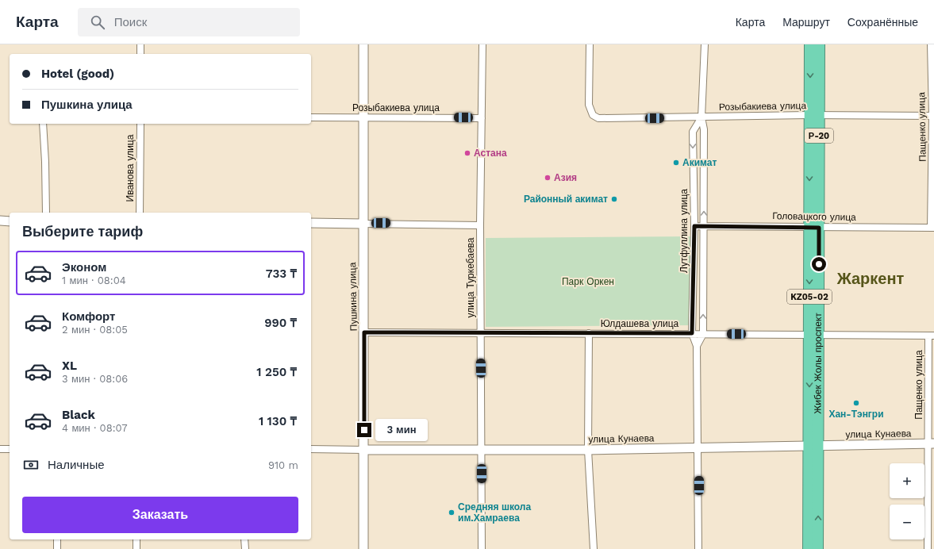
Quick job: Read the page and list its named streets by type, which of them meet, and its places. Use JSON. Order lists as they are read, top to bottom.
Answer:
{
  "streets": {
    "highway": ["Р-20", "KZ05-02", "Жибек Жолы проспект"],
    "main road": ["Пушкина улица", "улица Кунаева"],
    "street": [
      "Розыбакиева улица",
      "Пащенко улица",
      "Иванова улица",
      "Головацкого улица",
      "Лутфуллина улица",
      "улица Туркебаева",
      "Юлдашева улица"
    ]
  },
  "crossings": [
    ["Розыбакиева улица", "Пащенко улица"],
    ["Розыбакиева улица", "Лутфуллина улица"],
    ["Розыбакиева улица", "улица Туркебаева"],
    ["Розыбакиева улица", "Пушкина улица"],
    ["Розыбакиева улица", "Жибек Жолы проспект"],
    ["Пащенко улица", "Головацкого улица"],
    ["Пащенко улица", "Юлдашева улица"],
    ["Пащенко улица", "улица Кунаева"],
    ["Головацкого улица", "Лутфуллина улица"],
    ["Головацкого улица", "Жибек Жолы проспект"],
    ["Лутфуллина улица", "Юлдашева улица"],
    ["Лутфуллина улица", "улица Кунаева"],
    ["улица Туркебаева", "Юлдашева улица"],
    ["улица Туркебаева", "улица Кунаева"],
    ["Пушкина улица", "Юлдашева улица"],
    ["Пушкина улица", "улица Кунаева"],
    ["Юлдашева улица", "Жибек Жолы проспект"],
    ["Жибек Жолы проспект", "улица Кунаева"]
  ],
  "districts": ["Жаркент"],
  "parks": ["Парк Оркен"],
  "places": [
    "Астана",
    "Акимат",
    "Азия",
    "Районный акимат",
    "Хан-Тэнгри",
    "Средняя школа им.Хамраева"
  ],
  "page": {
    "header": "Карта",
    "search": "Поиск",
    "nav": ["Карта", "Маршрут", "Сохранённые"],
    "banner": ["Hotel (good)", "Пушкина улица"],
    "heading": "Выберите тариф",
    "list": [
      {
        "name": "Эконом",
        "note": "1 мин · 08:04",
        "value": "733 ₸"
      },
      {
        "name": "Комфорт",
        "note": "2 мин · 08:05",
        "value": "990 ₸"
      },
      {
        "name": "XL",
        "note": "3 мин · 08:06",
        "value": "1 250 ₸"
      },
      {
        "name": "Black",
        "note": "4 мин · 08:07",
        "value": "1 130 ₸"
      }
    ],
    "bubble": "3 мин",
    "pay": ["Наличные", "910 m"],
    "map_buttons": ["+", "−"],
    "buttons": "Заказать"
  }
}
